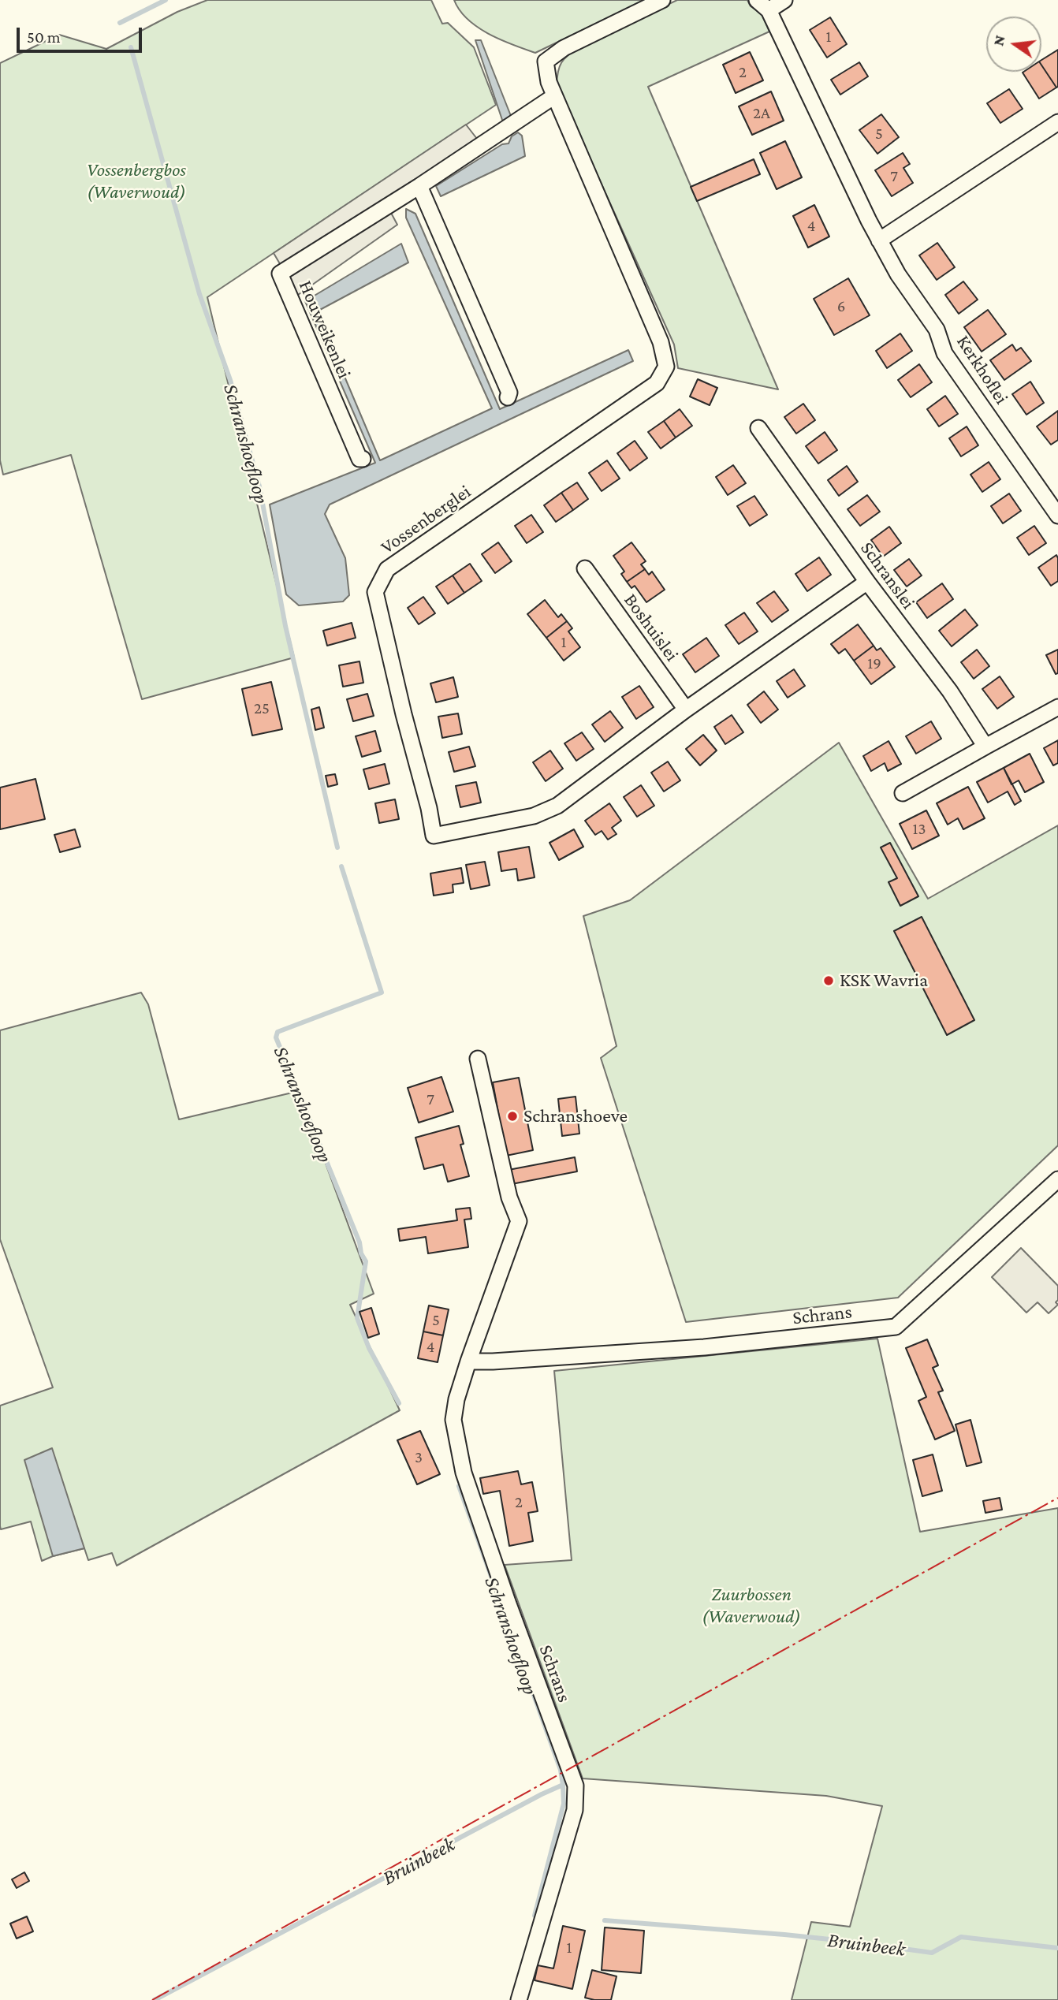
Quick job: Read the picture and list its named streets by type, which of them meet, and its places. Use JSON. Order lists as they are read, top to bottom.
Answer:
{
  "streets": {
    "street": [
      "Houweikenlei",
      "Kerkhoflei",
      "Vossenberglei",
      "Schranslei",
      "Boshuislei",
      "Schrans"
    ]
  },
  "crossings": [
    ["Houweikenlei", "Vossenberglei"],
    ["Vossenberglei", "Schranslei"],
    ["Vossenberglei", "Boshuislei"]
  ],
  "water": ["Schranshoefloop", "Bruinbeek"],
  "parks": ["Vossenbergbos (Waverwoud)", "Zuurbossen (Waverwoud)"],
  "places": ["KSK Wavria", "Schranshoeve"],
  "house_numbers": [
    "1",
    "2",
    "2A",
    "5",
    "7",
    "4",
    "6",
    "1",
    "19",
    "25",
    "13",
    "7",
    "5",
    "4",
    "3",
    "2",
    "1"
  ],
  "scale_bar": "50 m",
  "north": "left"
}
